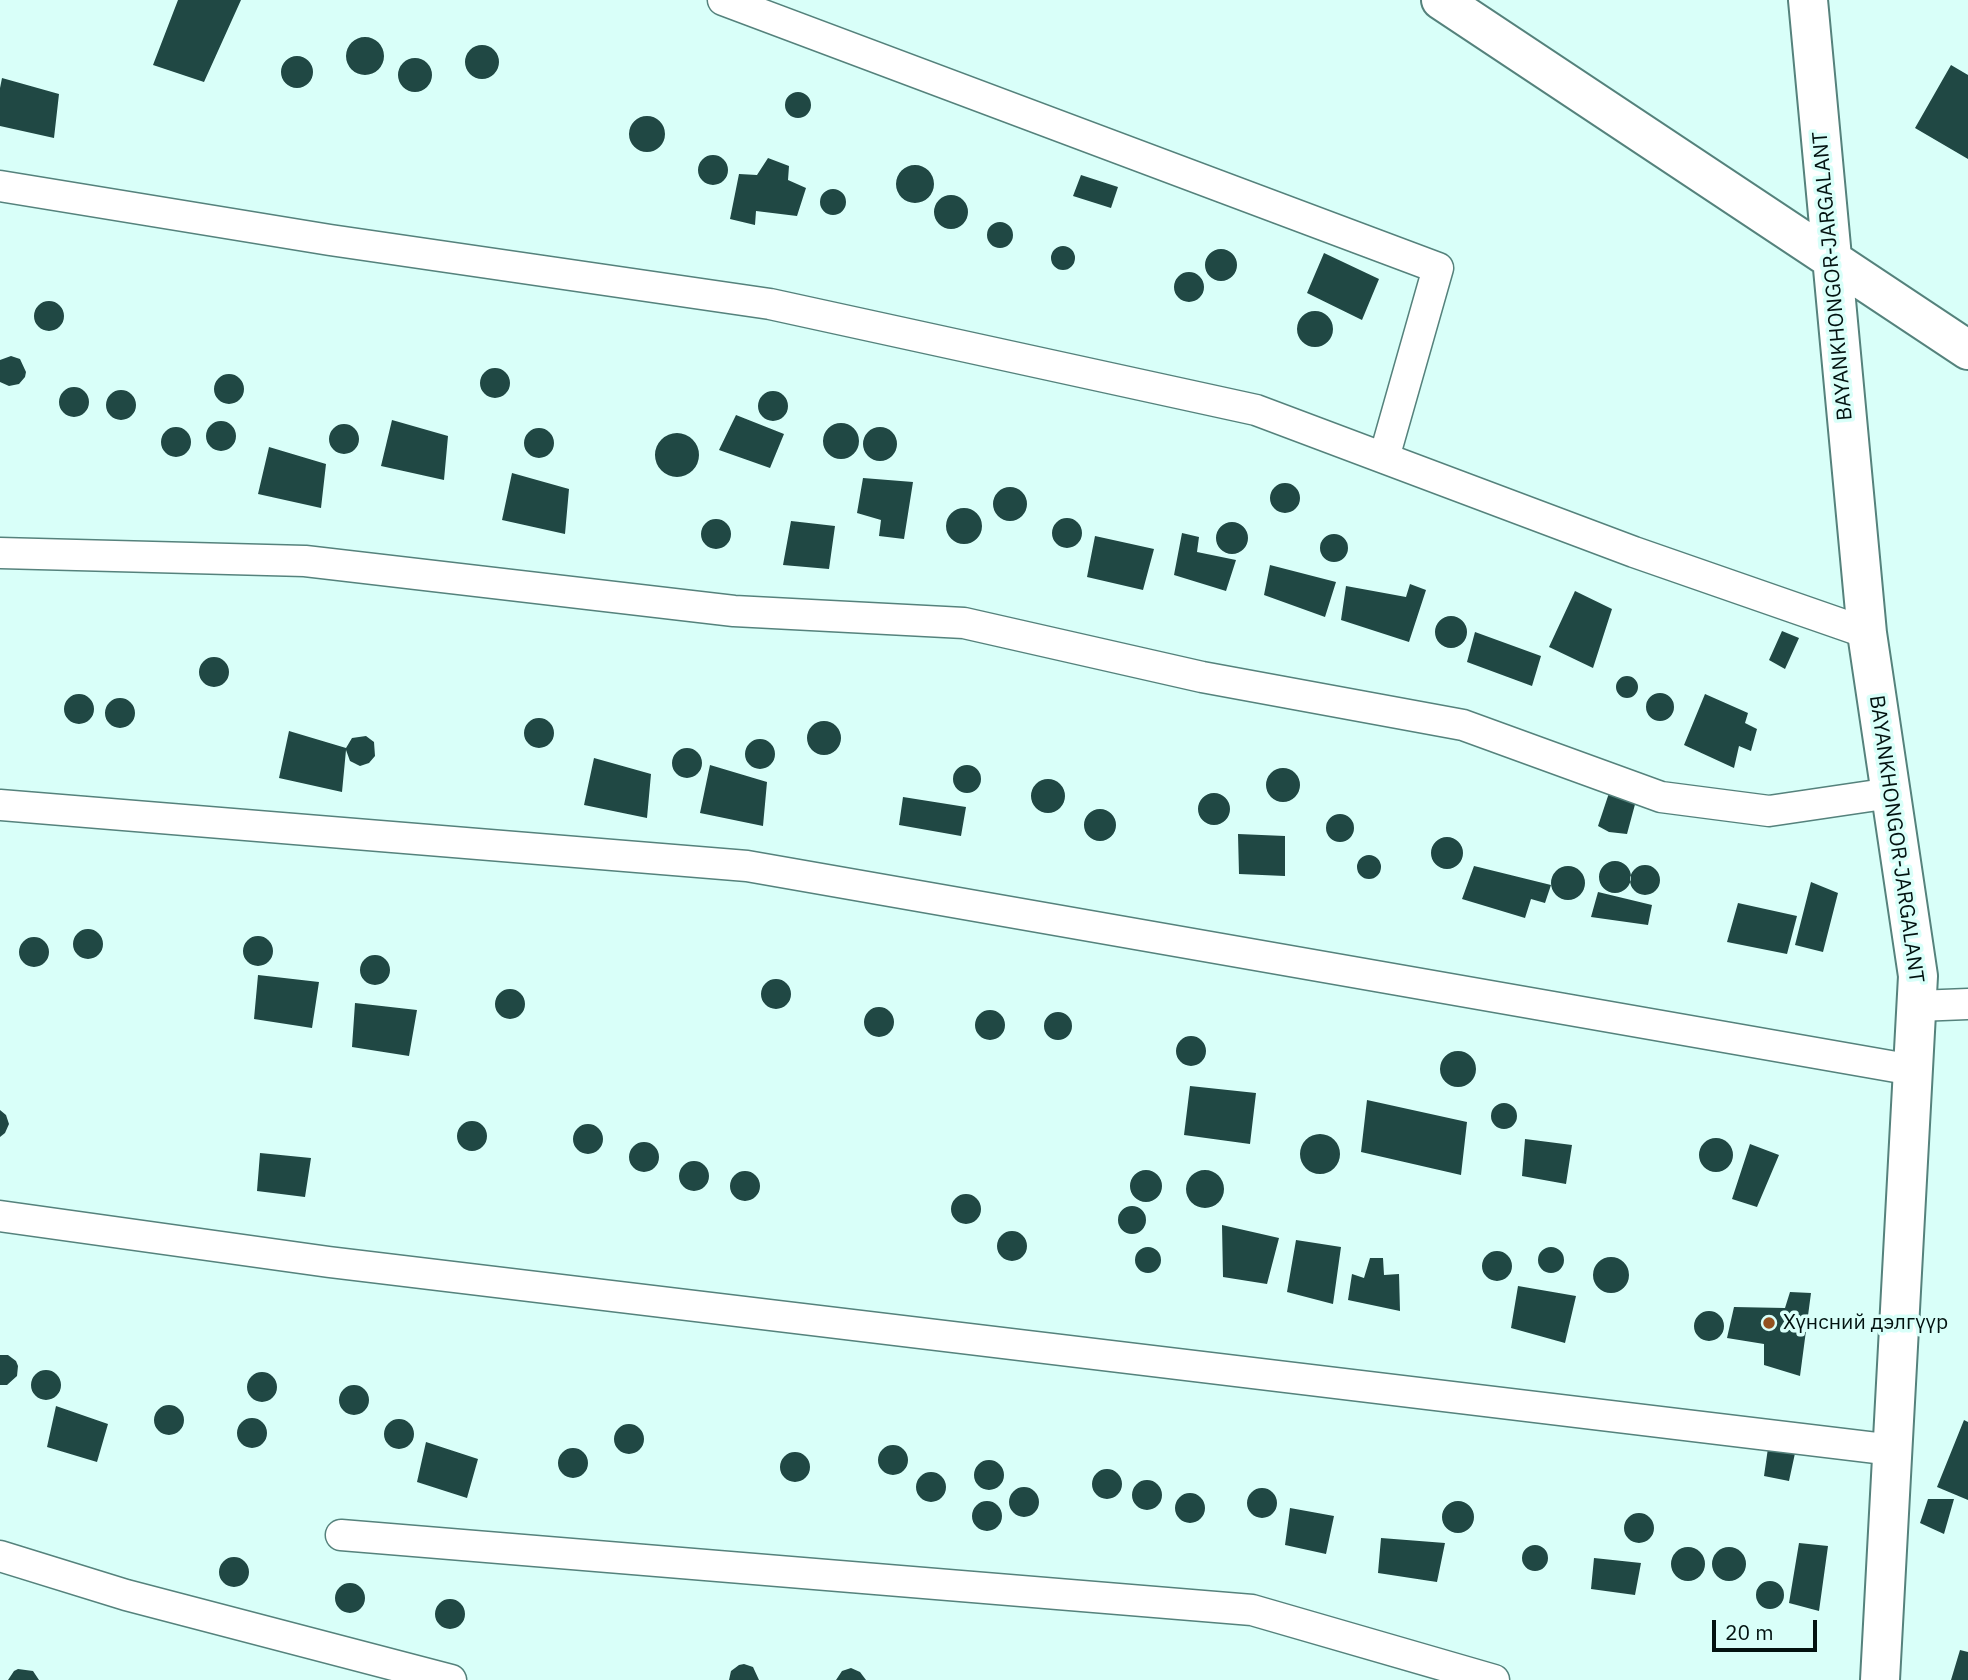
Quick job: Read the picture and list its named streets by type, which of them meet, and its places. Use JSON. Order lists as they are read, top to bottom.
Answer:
{
  "streets": {
    "street": ["BAYANKHONGOR-JARGALANT"]
  },
  "places": ["Хүнсний дэлгүүр"],
  "scale_bar": "20 m"
}
